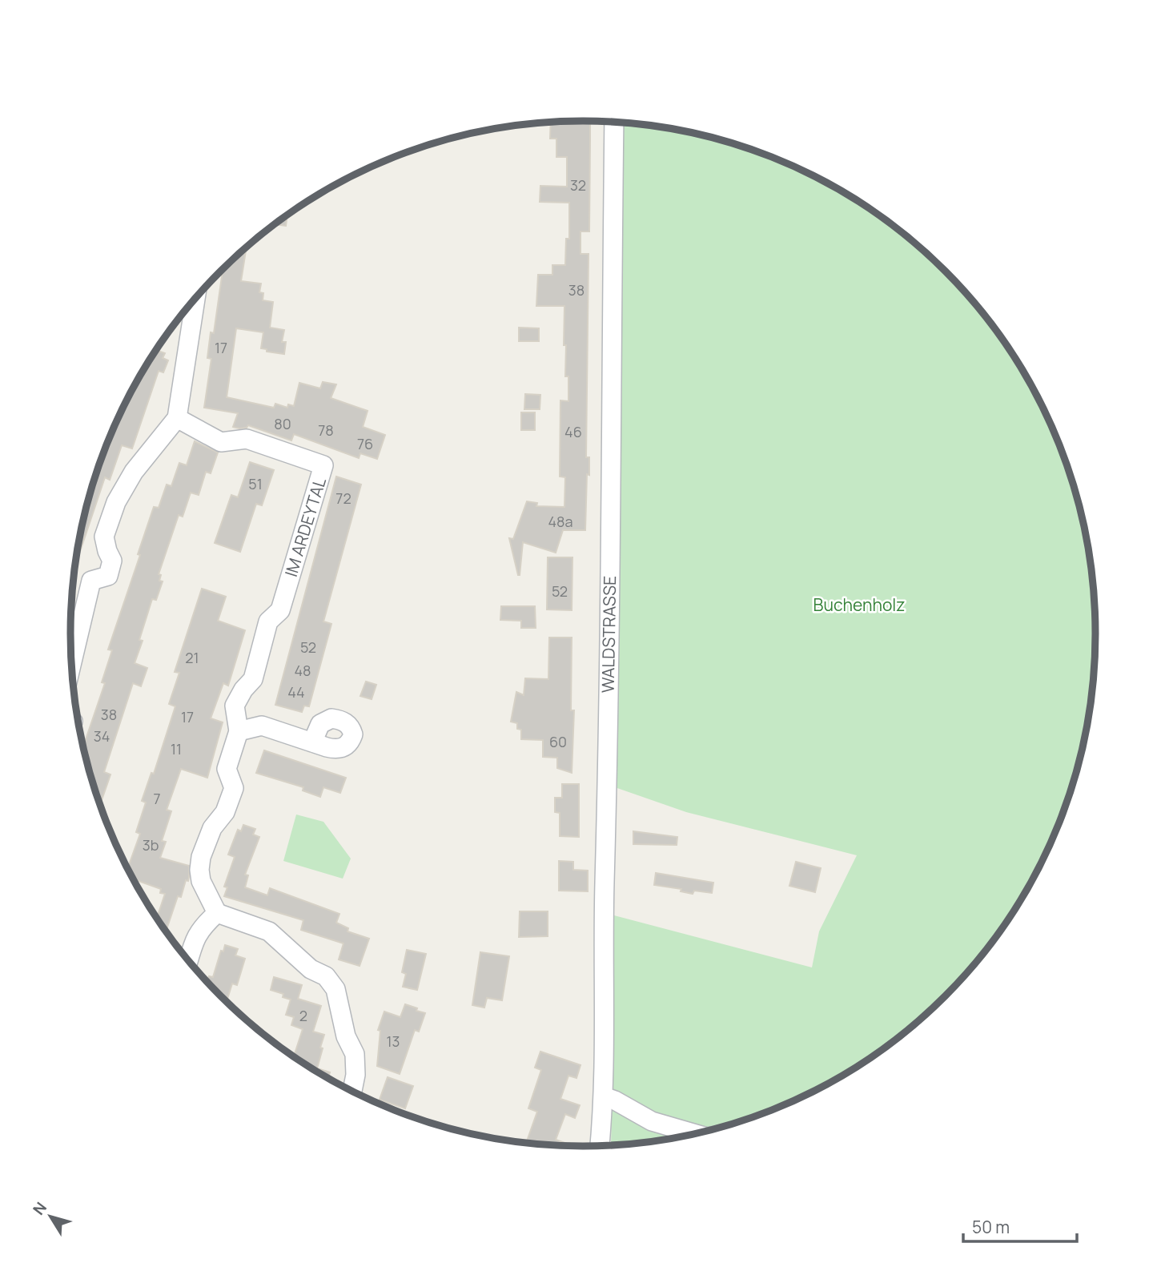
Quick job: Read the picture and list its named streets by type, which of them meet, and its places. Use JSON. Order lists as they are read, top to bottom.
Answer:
{
  "streets": {
    "street": ["IM ARDEYTAL", "WALDSTRASSE"]
  },
  "parks": ["Buchenholz"],
  "house_numbers": [
    "32",
    "38",
    "17",
    "80",
    "78",
    "46",
    "76",
    "51",
    "72",
    "48a",
    "52",
    "52",
    "21",
    "48",
    "44",
    "38",
    "17",
    "34",
    "60",
    "11",
    "7",
    "3b",
    "2",
    "13"
  ],
  "scale_bar": "50 m",
  "north": "top left"
}
